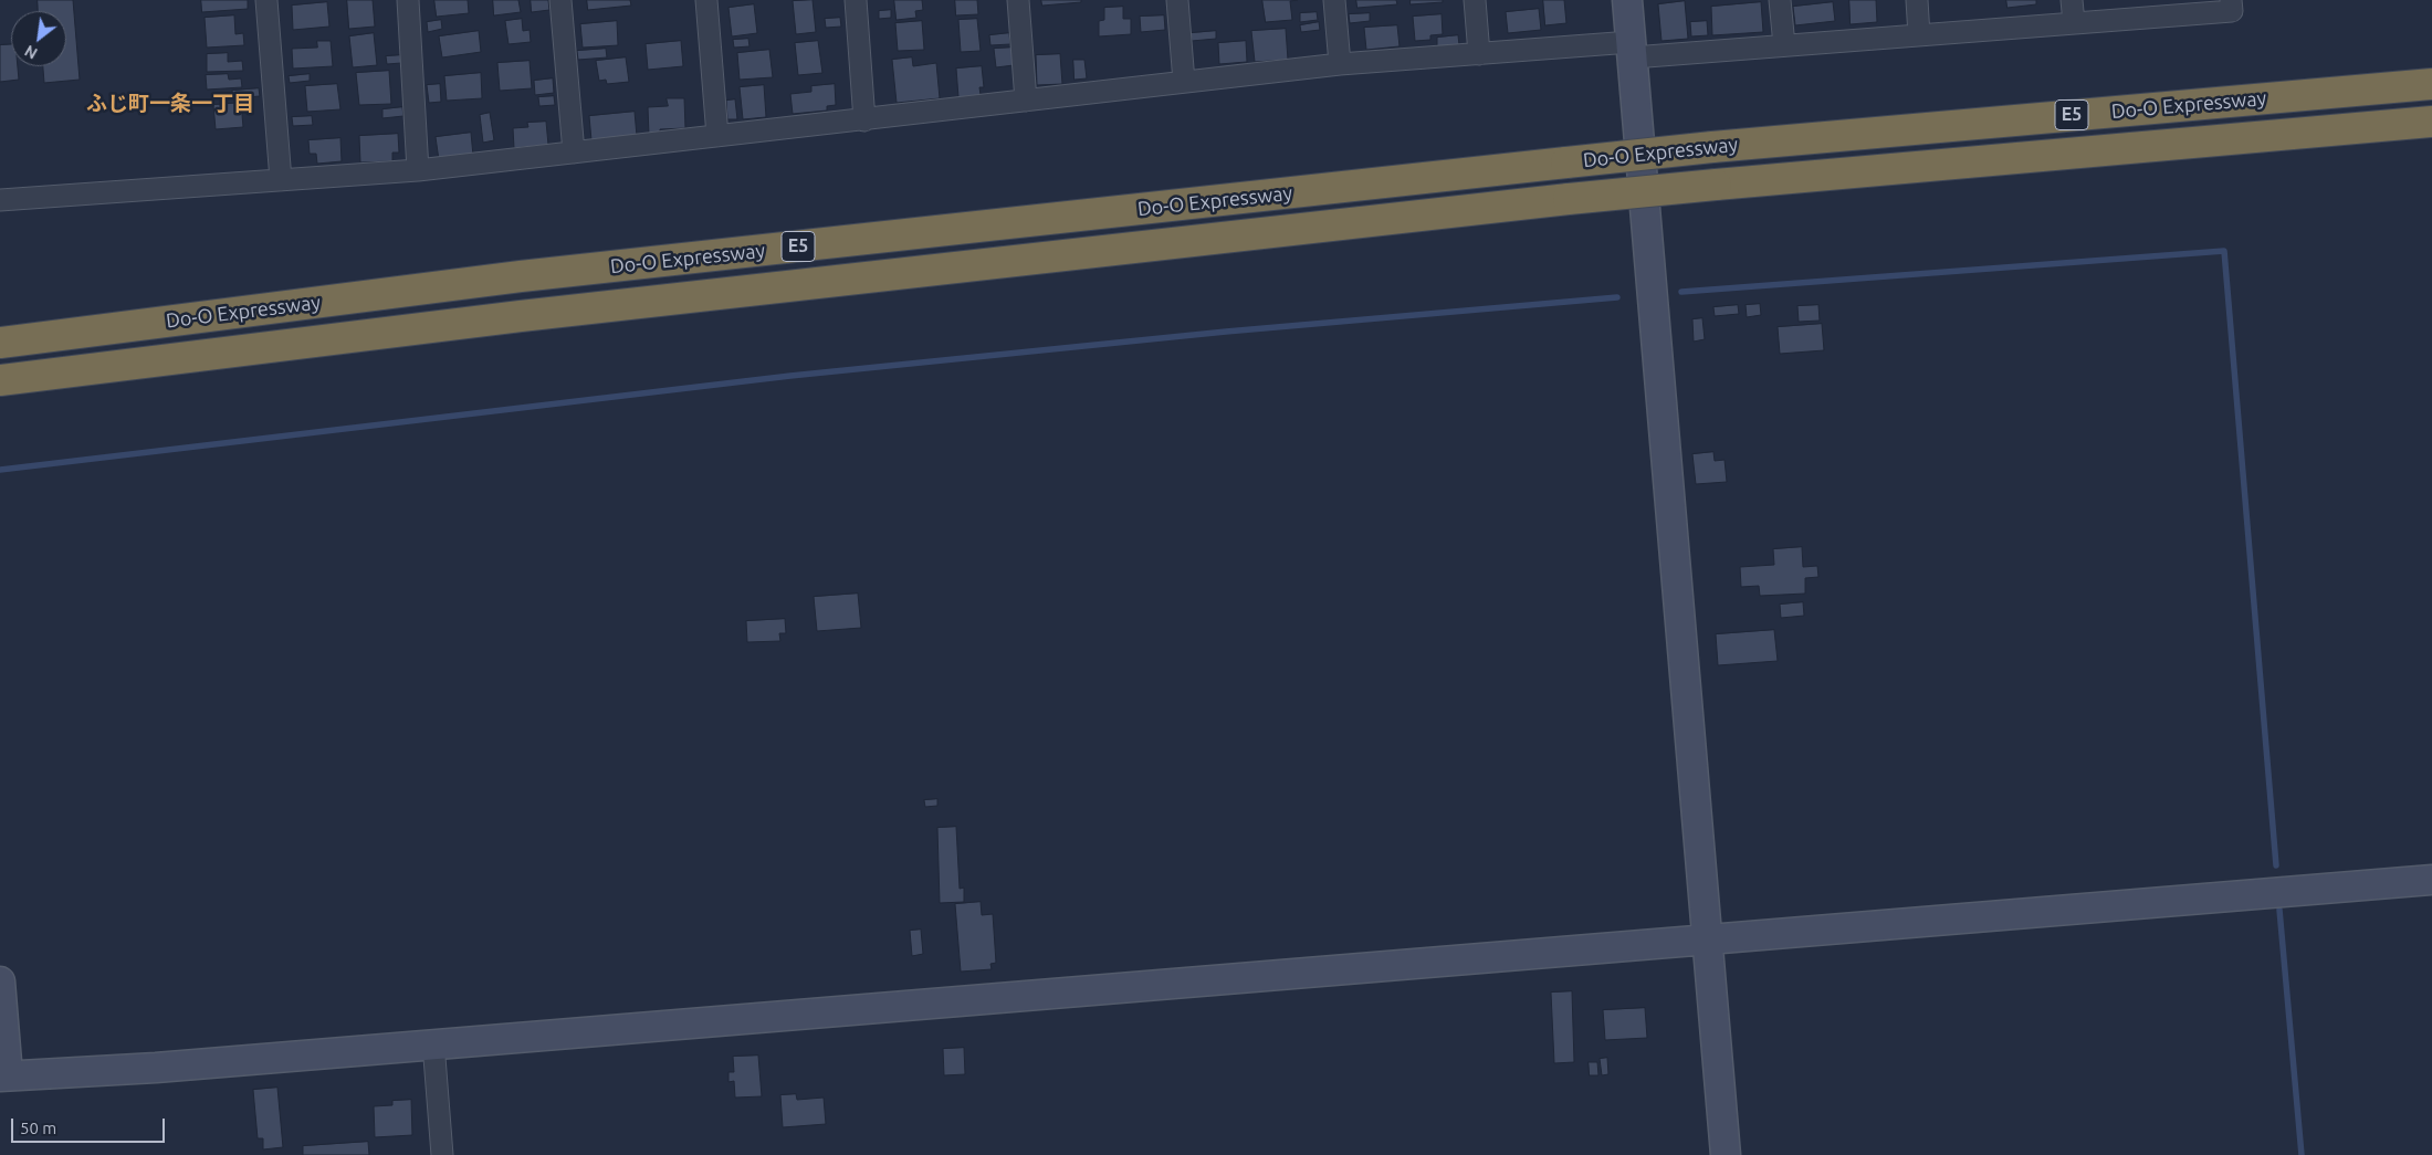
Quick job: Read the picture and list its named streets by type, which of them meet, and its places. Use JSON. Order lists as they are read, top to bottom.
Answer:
{
  "streets": {
    "highway": ["Do-O Expressway", "E5"]
  },
  "districts": ["ふじ町一条一丁目"],
  "scale_bar": "50 m",
  "north": "bottom left"
}
